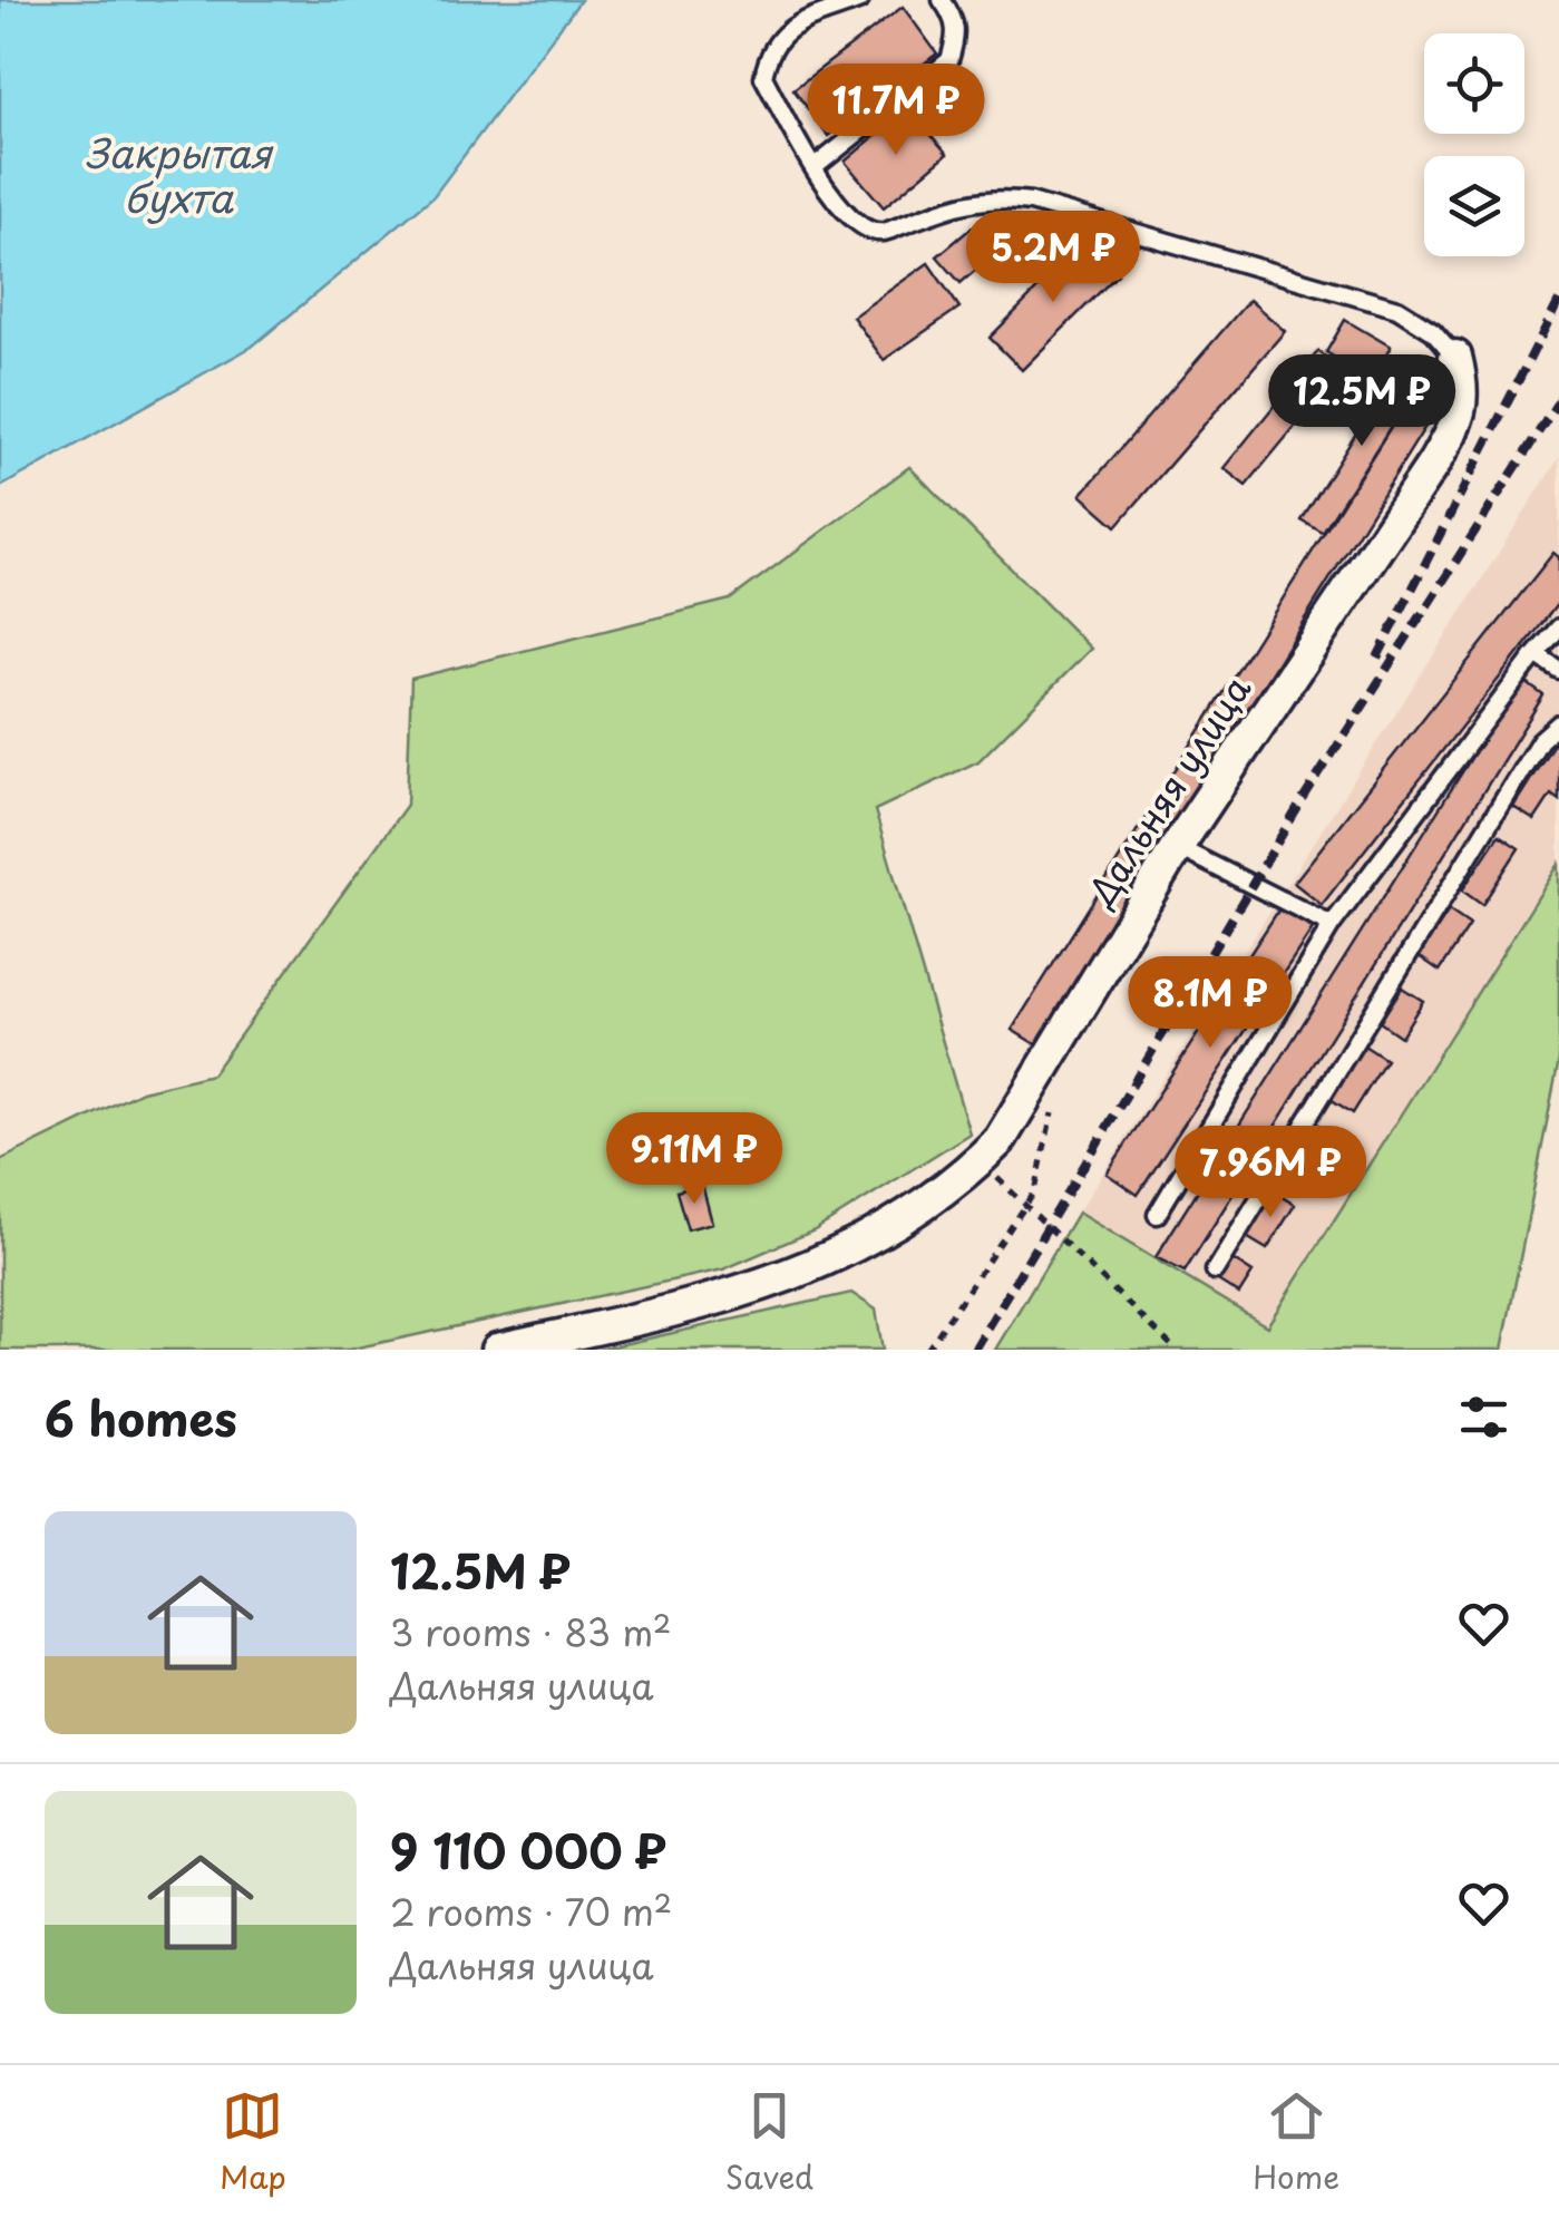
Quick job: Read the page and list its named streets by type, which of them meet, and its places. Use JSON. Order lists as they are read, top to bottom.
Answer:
{
  "streets": {
    "street": ["Дальняя улица"]
  },
  "water": ["Закрытая бухта"],
  "page": {
    "price": [
      "11.7M ₽",
      "5.2M ₽",
      "12.5M ₽",
      "8.1M ₽",
      "9.11M ₽",
      "7.96M ₽"
    ],
    "heading": "6 homes",
    "list": [
      {
        "name": "12.5M ₽",
        "note": "3 rooms · 83 m² · Дальняя улица"
      },
      {
        "name": "9 110 000 ₽",
        "note": "2 rooms · 70 m² · Дальняя улица"
      }
    ],
    "tabs": ["Map", "Saved", "Home"]
  }
}
